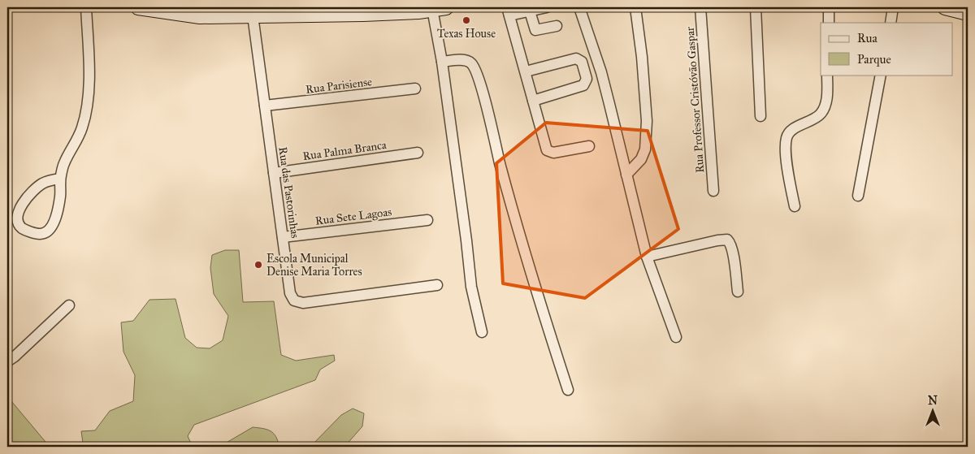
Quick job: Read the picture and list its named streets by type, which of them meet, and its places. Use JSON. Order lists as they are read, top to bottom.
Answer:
{
  "streets": {
    "street": [
      "Rua Parisiense",
      "Rua Professor Cristóvão Gaspar",
      "Rua Palma Branca",
      "Rua das Pastorinhas",
      "Rua Sete Lagoas"
    ]
  },
  "crossings": [
    ["Rua Parisiense", "Rua das Pastorinhas"],
    ["Rua Palma Branca", "Rua das Pastorinhas"],
    ["Rua das Pastorinhas", "Rua Sete Lagoas"]
  ],
  "places": ["Texas House", "Escola Municipal Denise Maria Torres"],
  "legend": ["Rua", "Parque"],
  "north": "top"
}
